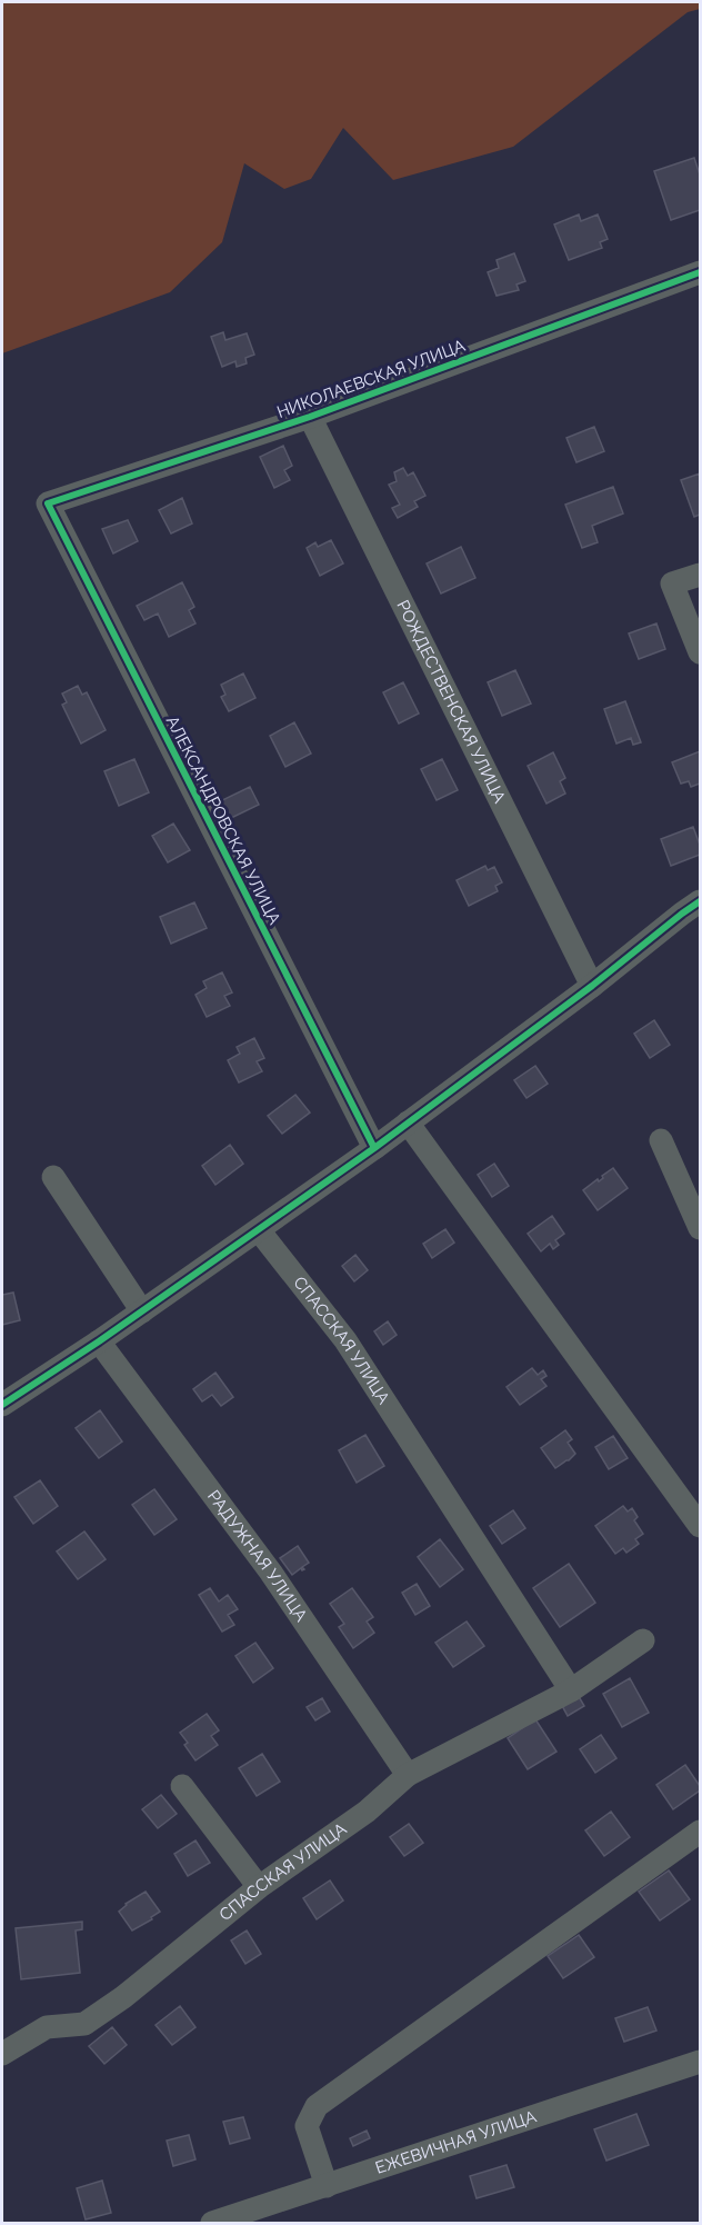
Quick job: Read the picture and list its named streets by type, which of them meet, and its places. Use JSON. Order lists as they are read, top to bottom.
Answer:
{
  "streets": {
    "street": [
      "НИКОЛАЕВСКАЯ УЛИЦА",
      "РОЖДЕСТВЕНСКАЯ УЛИЦА",
      "АЛЕКСАНДРОВСКАЯ УЛИЦА",
      "СПАССКАЯ УЛИЦА",
      "РАДУЖНАЯ УЛИЦА",
      "ЕЖЕВИЧНАЯ УЛИЦА"
    ]
  },
  "crossings": [
    ["НИКОЛАЕВСКАЯ УЛИЦА", "РОЖДЕСТВЕНСКАЯ УЛИЦА"],
    ["НИКОЛАЕВСКАЯ УЛИЦА", "АЛЕКСАНДРОВСКАЯ УЛИЦА"],
    ["СПАССКАЯ УЛИЦА", "РАДУЖНАЯ УЛИЦА"]
  ]
}
